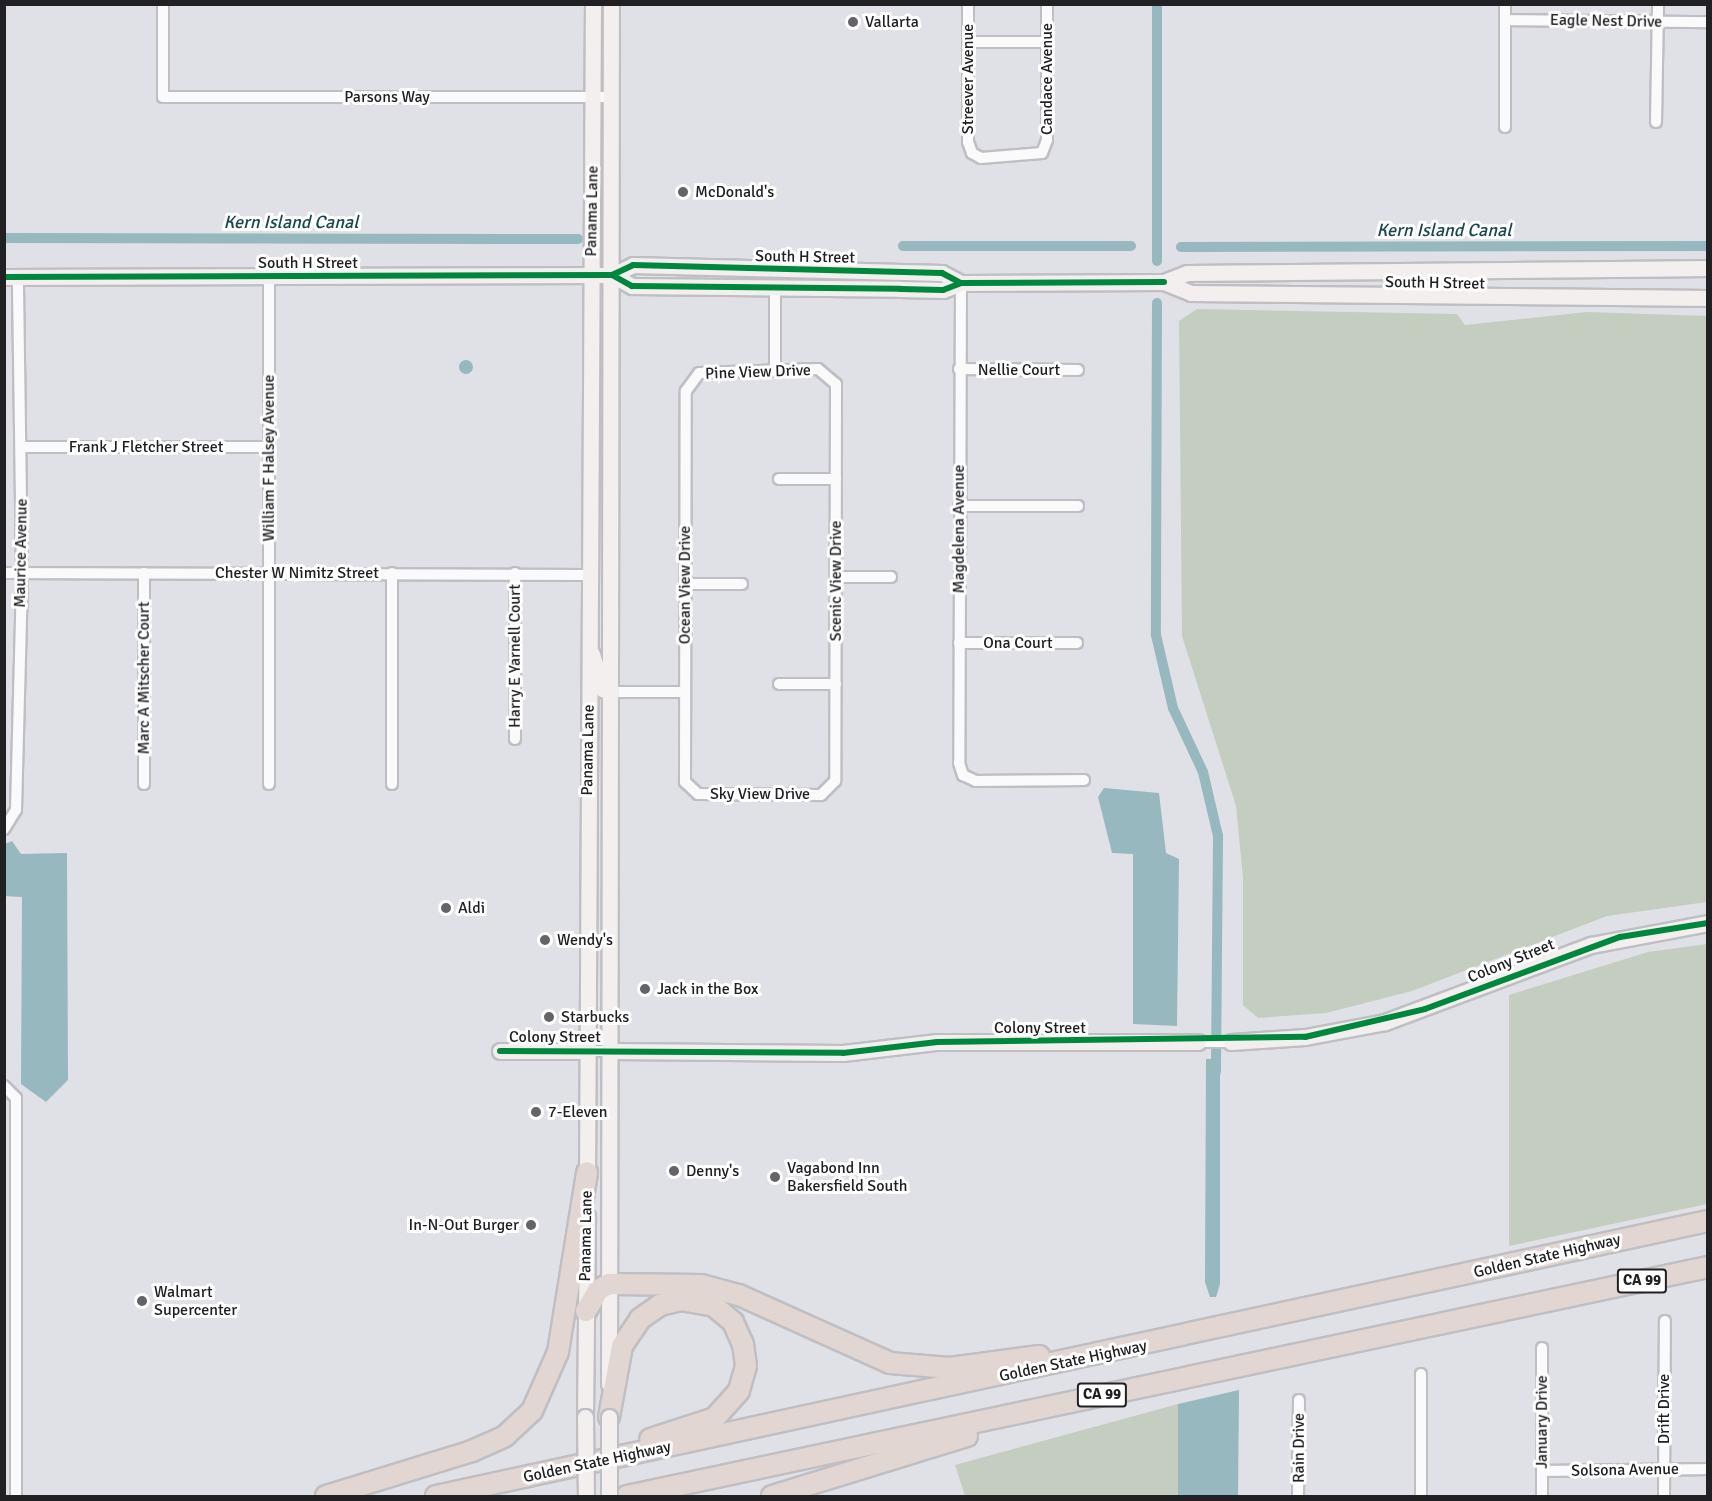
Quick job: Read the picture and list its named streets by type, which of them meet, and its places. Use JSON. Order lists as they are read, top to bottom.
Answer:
{
  "streets": {
    "highway": ["Golden State Highway", "CA 99"],
    "street": [
      "Eagle Nest Drive",
      "Streever Avenue",
      "Candace Avenue",
      "Parsons Way",
      "Panama Lane",
      "South H Street",
      "Nellie Court",
      "Pine View Drive",
      "Frank J Fletcher Street",
      "William F Halsey Avenue",
      "Magdelena Avenue",
      "Maurice Avenue",
      "Chester W Nimitz Street",
      "Scenic View Drive",
      "Ocean View Drive",
      "Ona Court",
      "Harry E Yarnell Court",
      "Marc A Mitscher Court",
      "Sky View Drive",
      "Colony Street",
      "Drift Drive",
      "January Drive",
      "Rain Drive",
      "Solsona Avenue"
    ]
  },
  "crossings": [
    ["Streever Avenue", "Candace Avenue"],
    ["Parsons Way", "Panama Lane"],
    ["Panama Lane", "South H Street"],
    ["Panama Lane", "Chester W Nimitz Street"],
    ["Panama Lane", "Colony Street"],
    ["South H Street", "William F Halsey Avenue"],
    ["South H Street", "Magdelena Avenue"],
    ["South H Street", "Maurice Avenue"],
    ["Nellie Court", "Magdelena Avenue"],
    ["Pine View Drive", "Scenic View Drive"],
    ["Pine View Drive", "Ocean View Drive"],
    ["Frank J Fletcher Street", "William F Halsey Avenue"],
    ["Frank J Fletcher Street", "Maurice Avenue"],
    ["William F Halsey Avenue", "Chester W Nimitz Street"],
    ["Magdelena Avenue", "Ona Court"],
    ["Maurice Avenue", "Chester W Nimitz Street"],
    ["Chester W Nimitz Street", "Harry E Yarnell Court"],
    ["Chester W Nimitz Street", "Marc A Mitscher Court"],
    ["Scenic View Drive", "Sky View Drive"],
    ["Ocean View Drive", "Sky View Drive"],
    ["Drift Drive", "Solsona Avenue"],
    ["January Drive", "Solsona Avenue"]
  ],
  "water": ["Kern Island Canal"],
  "places": [
    "Vallarta",
    "McDonald's",
    "Aldi",
    "Wendy's",
    "Jack in the Box",
    "Starbucks",
    "7-Eleven",
    "Denny's",
    "Vagabond Inn Bakersfield South",
    "In-N-Out Burger",
    "Walmart Supercenter"
  ]
}
